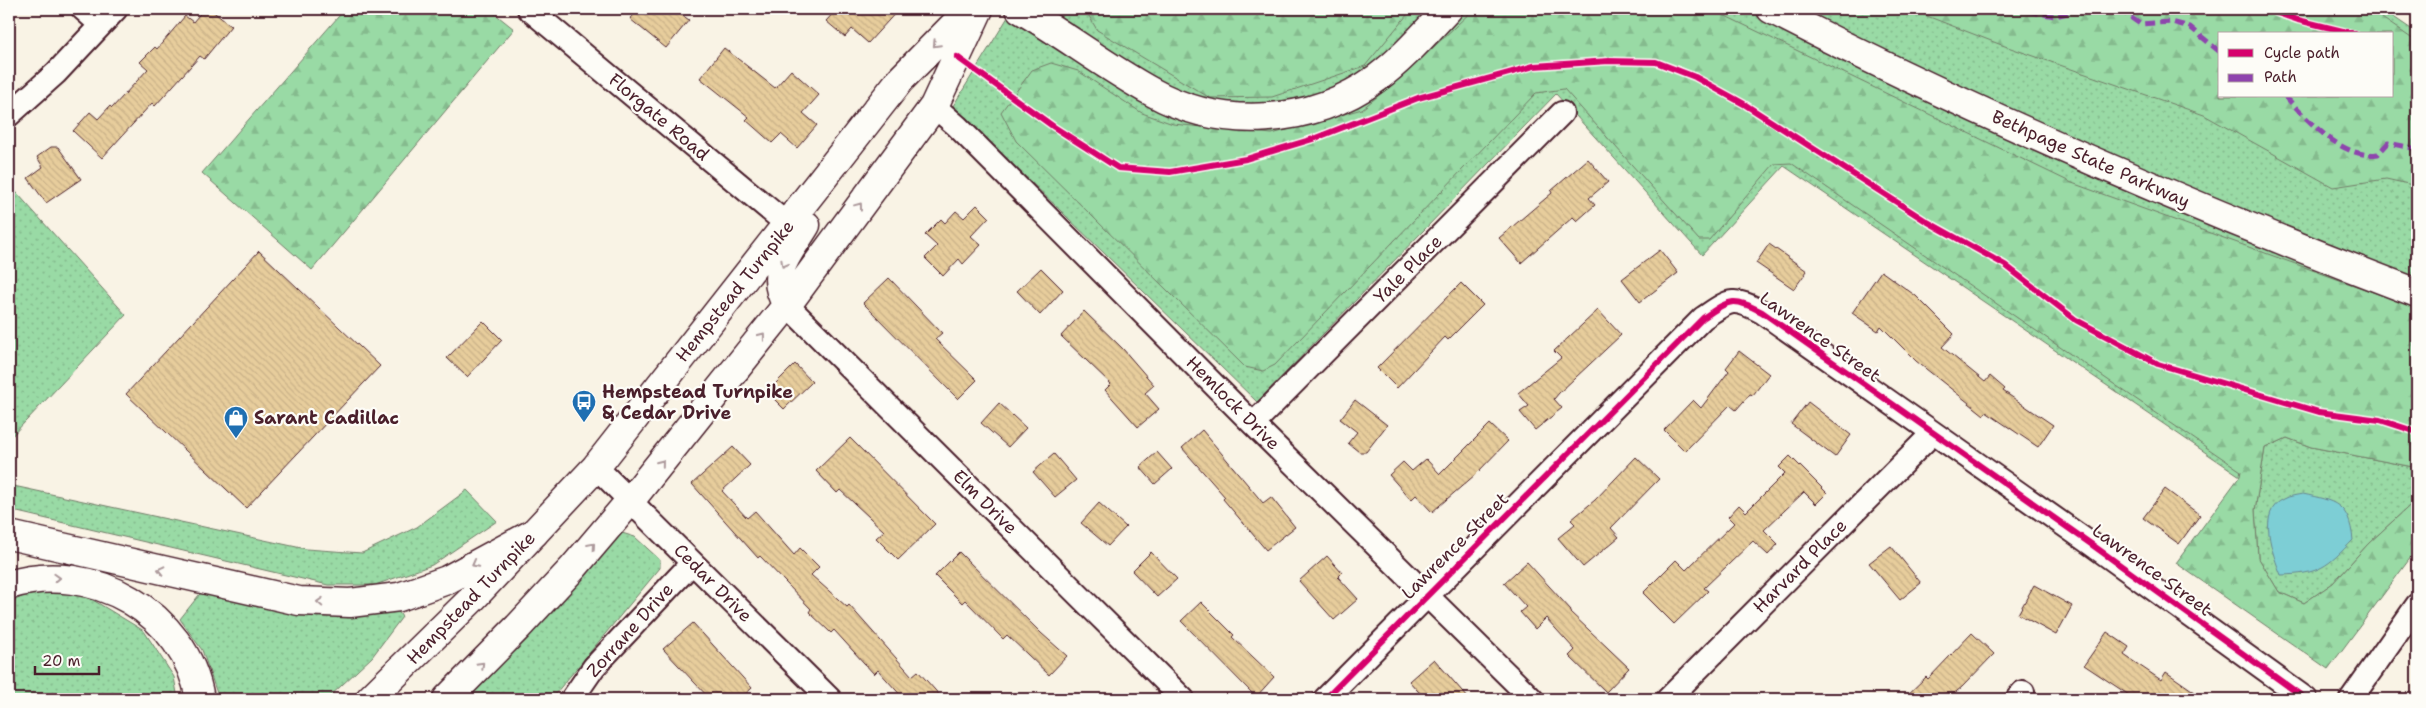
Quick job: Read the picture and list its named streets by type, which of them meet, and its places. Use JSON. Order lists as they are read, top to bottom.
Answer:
{
  "streets": {
    "main road": ["Bethpage State Parkway", "Hempstead Turnpike"],
    "street": [
      "Florgate Road",
      "Yale Place",
      "Lawrence Street",
      "Hemlock Drive",
      "Elm Drive",
      "Harvard Place",
      "Cedar Drive",
      "Zorrane Drive"
    ]
  },
  "crossings": [
    ["Florgate Road", "Hempstead Turnpike"],
    ["Yale Place", "Hemlock Drive"],
    ["Hempstead Turnpike", "Cedar Drive"],
    ["Lawrence Street", "Hemlock Drive"],
    ["Lawrence Street", "Harvard Place"],
    ["Cedar Drive", "Zorrane Drive"]
  ],
  "places": {
    "bus stop": ["Hempstead Turnpike & Cedar Drive"],
    "shop": ["Sarant Cadillac"]
  },
  "legend": ["Cycle path", "Path"],
  "scale_bar": "20 m"
}
